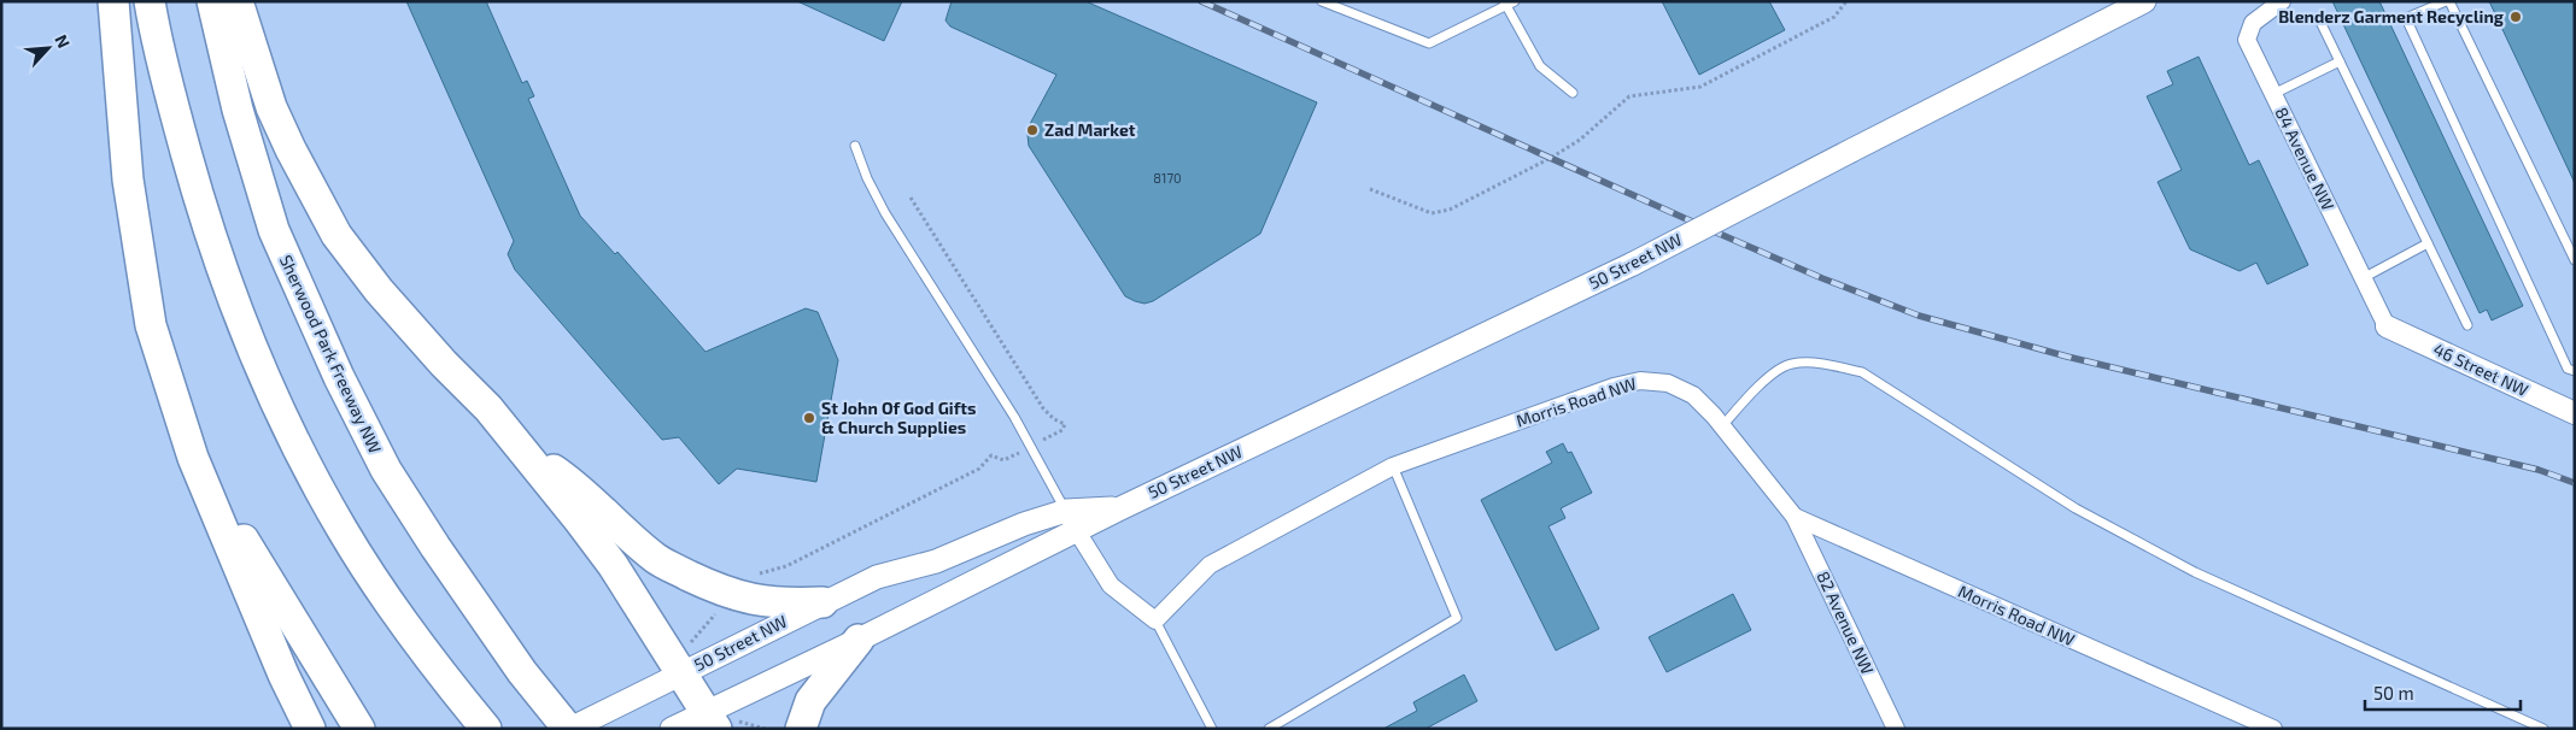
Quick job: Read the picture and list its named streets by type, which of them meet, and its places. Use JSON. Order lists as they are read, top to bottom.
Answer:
{
  "streets": {
    "highway": ["Sherwood Park Freeway NW"],
    "main road": ["50 Street NW"],
    "street": [
      "84 Avenue NW",
      "46 Street NW",
      "Morris Road NW",
      "82 Avenue NW"
    ]
  },
  "crossings": [
    ["84 Avenue NW", "46 Street NW"],
    ["50 Street NW", "Sherwood Park Freeway NW"],
    ["Morris Road NW", "82 Avenue NW"]
  ],
  "places": ["Blenderz Garment Recycling", "Zad Market", "St John Of God Gifts & Church Supplies"],
  "house_numbers": ["8170"],
  "scale_bar": "50 m",
  "north": "top right"
}
